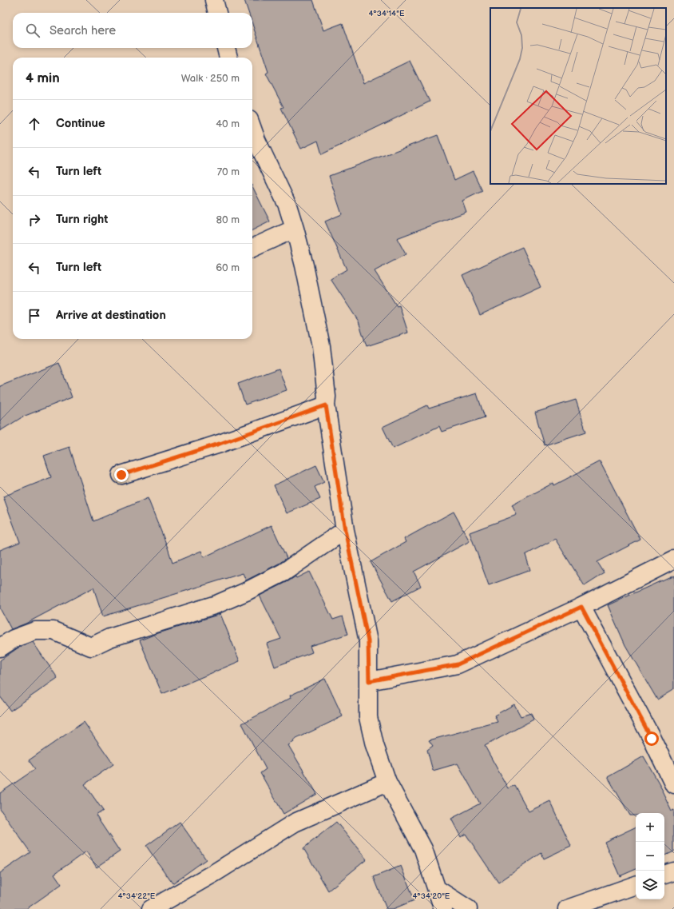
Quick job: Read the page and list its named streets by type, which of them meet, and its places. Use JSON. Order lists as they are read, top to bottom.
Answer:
{
  "page": {
    "search": "Search here",
    "heading": ["4 min", "Walk · 250 m"],
    "list": [
      ["Continue", "40 m"],
      ["Turn left", "70 m"],
      ["Turn right", "80 m"],
      ["Turn left", "60 m"],
      "Arrive at destination"
    ],
    "map_buttons": ["+", "−"]
  },
  "coordinates": ["4°34'14\"E", "4°34'22\"E", "4°34'20\"E"]
}
